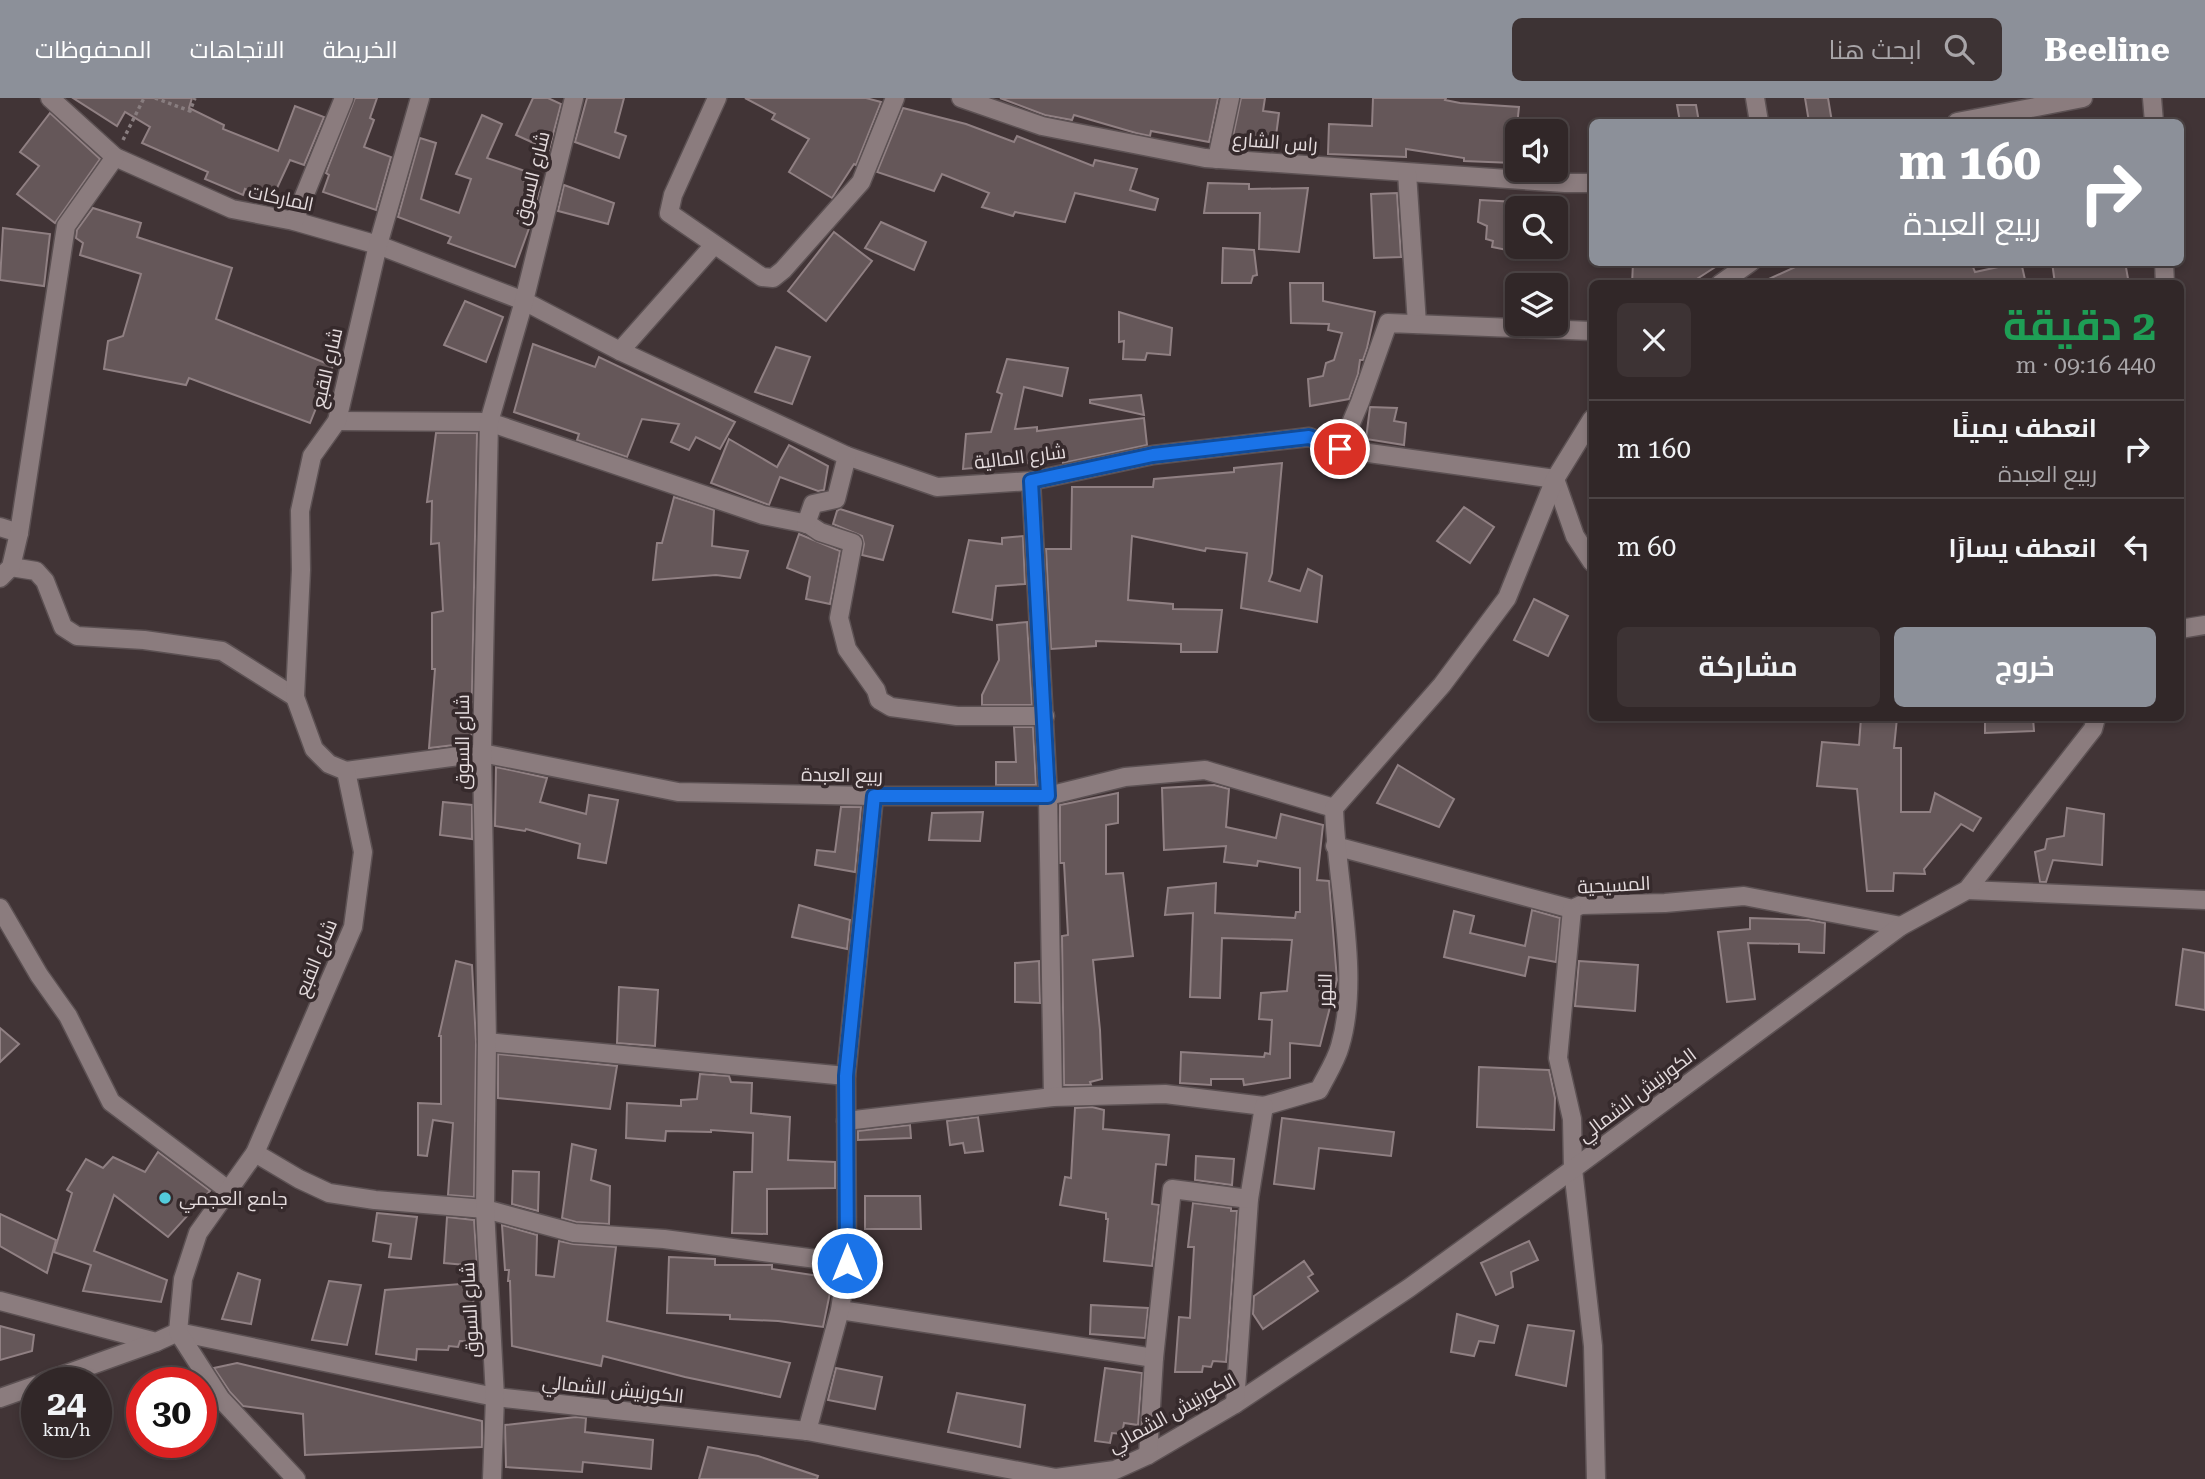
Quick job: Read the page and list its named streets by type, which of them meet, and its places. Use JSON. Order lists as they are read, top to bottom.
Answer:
{
  "streets": {
    "street": [
      "راس الشارع",
      "شارع السوق",
      "الماركات",
      "شارع القبع",
      "شارع المالية",
      "ربيع العبدة",
      "المسيحية",
      "النهر",
      "الكورنيش الشمالي"
    ]
  },
  "crossings": [
    ["شارع السوق", "الماركات"],
    ["شارع السوق", "شارع المالية"],
    ["شارع السوق", "ربيع العبدة"],
    ["شارع السوق", "الكورنيش الشمالي"],
    ["الماركات", "شارع القبع"],
    ["الماركات", "شارع المالية"],
    ["شارع القبع", "ربيع العبدة"],
    ["شارع القبع", "الكورنيش الشمالي"],
    ["ربيع العبدة", "النهر"],
    ["المسيحية", "النهر"],
    ["المسيحية", "الكورنيش الشمالي"]
  ],
  "places": ["جامع العجمي"],
  "page": {
    "header": "Beeline",
    "search": "ابحث هنا",
    "nav": ["الخريطة", "الاتجاهات", "المحفوظات"],
    "turn": ["160 m", "ربيع العبدة"],
    "heading": ["2 دقيقة", "440 m · 09:16"],
    "list": [
      {
        "name": "انعطف يمينًا",
        "note": "ربيع العبدة",
        "value": "160 m"
      },
      {
        "name": "انعطف يسارًا",
        "value": "60 m"
      }
    ],
    "buttons": ["خروج", "مشاركة"],
    "speed": "24 km/h",
    "limit": "30"
  }
}
